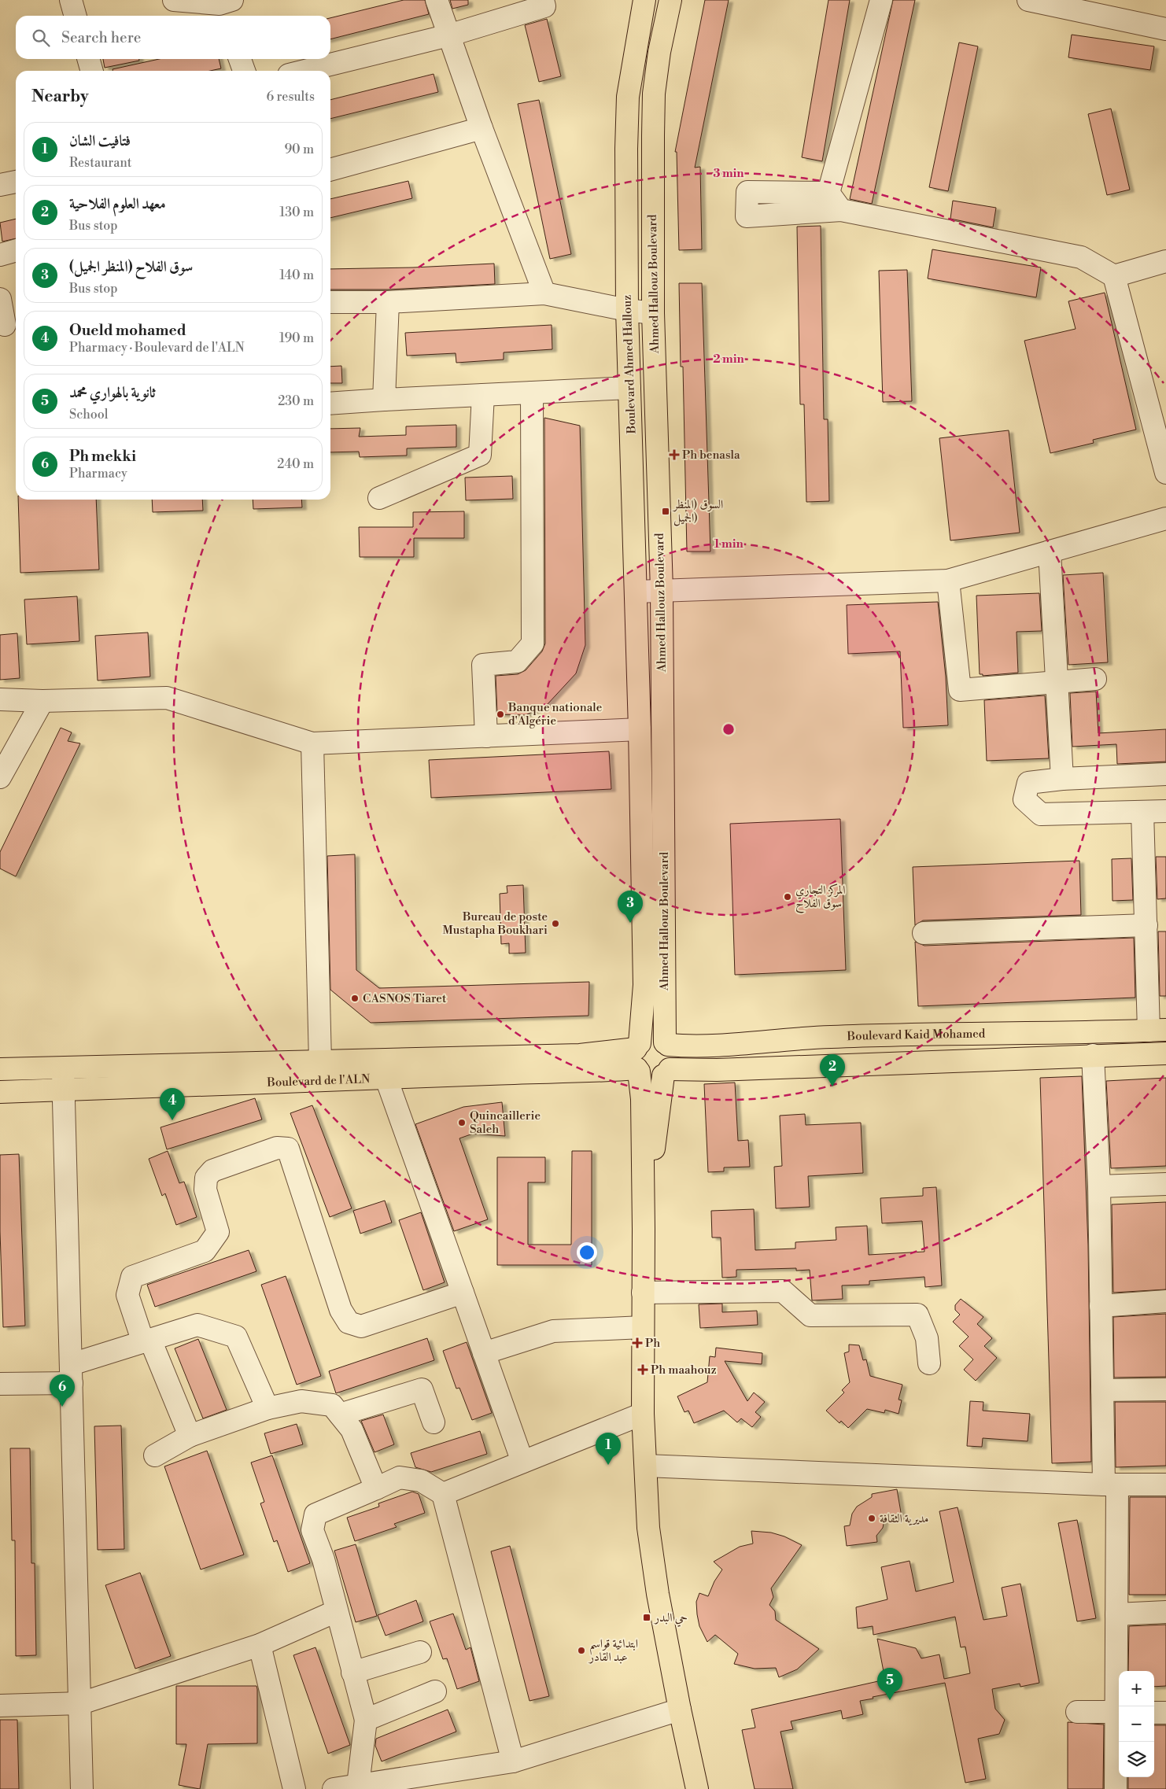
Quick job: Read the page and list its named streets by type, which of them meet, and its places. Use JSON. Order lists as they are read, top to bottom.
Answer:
{
  "streets": {
    "main road": [
      "Ahmed Hallouz Boulevard",
      "Boulevard Ahmed Hallouz",
      "Boulevard Kaid Mohamed",
      "Boulevard de l'ALN"
    ]
  },
  "crossings": [
    ["Ahmed Hallouz Boulevard", "Boulevard Ahmed Hallouz"],
    ["Ahmed Hallouz Boulevard", "Boulevard Kaid Mohamed"],
    ["Ahmed Hallouz Boulevard", "Boulevard de l'ALN"],
    ["Boulevard Kaid Mohamed", "Boulevard de l'ALN"]
  ],
  "places": {
    "health": ["Ph benasla", "Ph", "Ph maahouz"],
    "transit": ["السوق (المنظر الجميل)", "حي البدر"],
    "other": [
      "Banque nationale d'Algérie",
      "المركز التجاري سوق الفلاح",
      "Bureau de poste Mustapha Boukhari",
      "CASNOS Tiaret",
      "Quincaillerie Saleh",
      "مديرية الثقافة",
      "ابتدائية قواسم عبد القادر"
    ]
  },
  "page": {
    "search": "Search here",
    "heading": ["Nearby", "6 results"],
    "list": [
      {
        "mark": "1",
        "name": "فتافيت الشان",
        "note": "Restaurant",
        "value": "90 m"
      },
      {
        "mark": "2",
        "name": "معهد العلوم الفلاحية",
        "note": "Bus stop",
        "value": "130 m"
      },
      {
        "mark": "3",
        "name": "سوق الفلاح (المنظر الجميل)",
        "note": "Bus stop",
        "value": "140 m"
      },
      {
        "mark": "4",
        "name": "Oueld mohamed",
        "note": "Pharmacy · Boulevard de l'ALN",
        "value": "190 m"
      },
      {
        "mark": "5",
        "name": "ثانوية بالهواري محمد",
        "note": "School",
        "value": "230 m"
      },
      {
        "mark": "6",
        "name": "Ph mekki",
        "note": "Pharmacy",
        "value": "240 m"
      }
    ],
    "pins": [
      "3",
      "2",
      "4",
      "6",
      "1",
      "5"
    ],
    "map_buttons": ["+", "−"]
  },
  "rings": ["3 min", "2 min", "1 min"]
}
